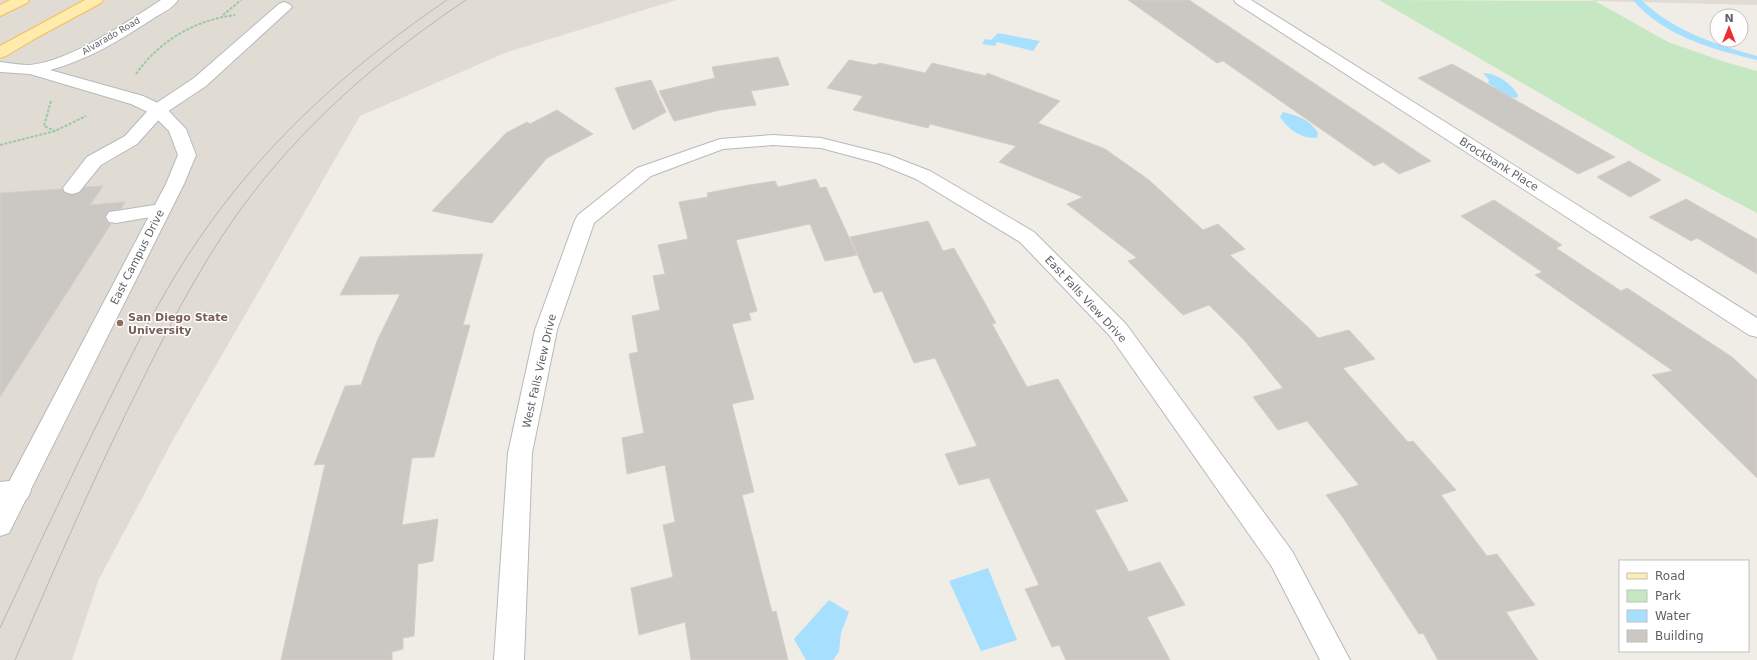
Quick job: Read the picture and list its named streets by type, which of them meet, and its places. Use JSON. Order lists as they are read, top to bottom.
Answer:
{
  "streets": {
    "street": [
      "Alvarado Road",
      "Brockbank Place",
      "East Campus Drive",
      "East Falls View Drive",
      "West Falls View Drive"
    ]
  },
  "crossings": [
    ["Alvarado Road", "East Campus Drive"],
    ["East Falls View Drive", "West Falls View Drive"]
  ],
  "places": ["San Diego State University"],
  "legend": [
    "Road",
    "Park",
    "Water",
    "Building"
  ],
  "north": "top"
}
